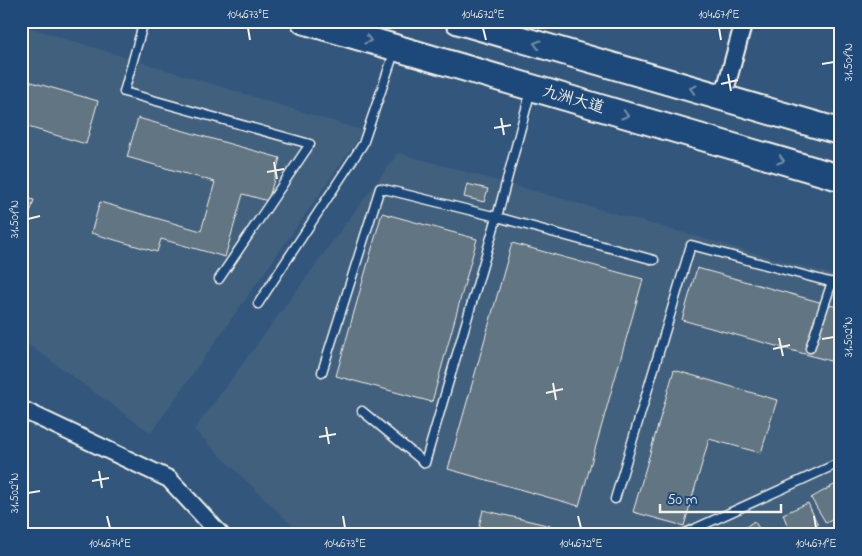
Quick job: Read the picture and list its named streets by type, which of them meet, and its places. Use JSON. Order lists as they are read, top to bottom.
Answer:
{
  "streets": {
    "main road": ["九洲大道"]
  },
  "scale_bar": "50 m",
  "coordinates": [
    "104.673°E",
    "104.672°E",
    "104.671°E",
    "31.501°N",
    "31.502°N",
    "104.674°E"
  ]
}
